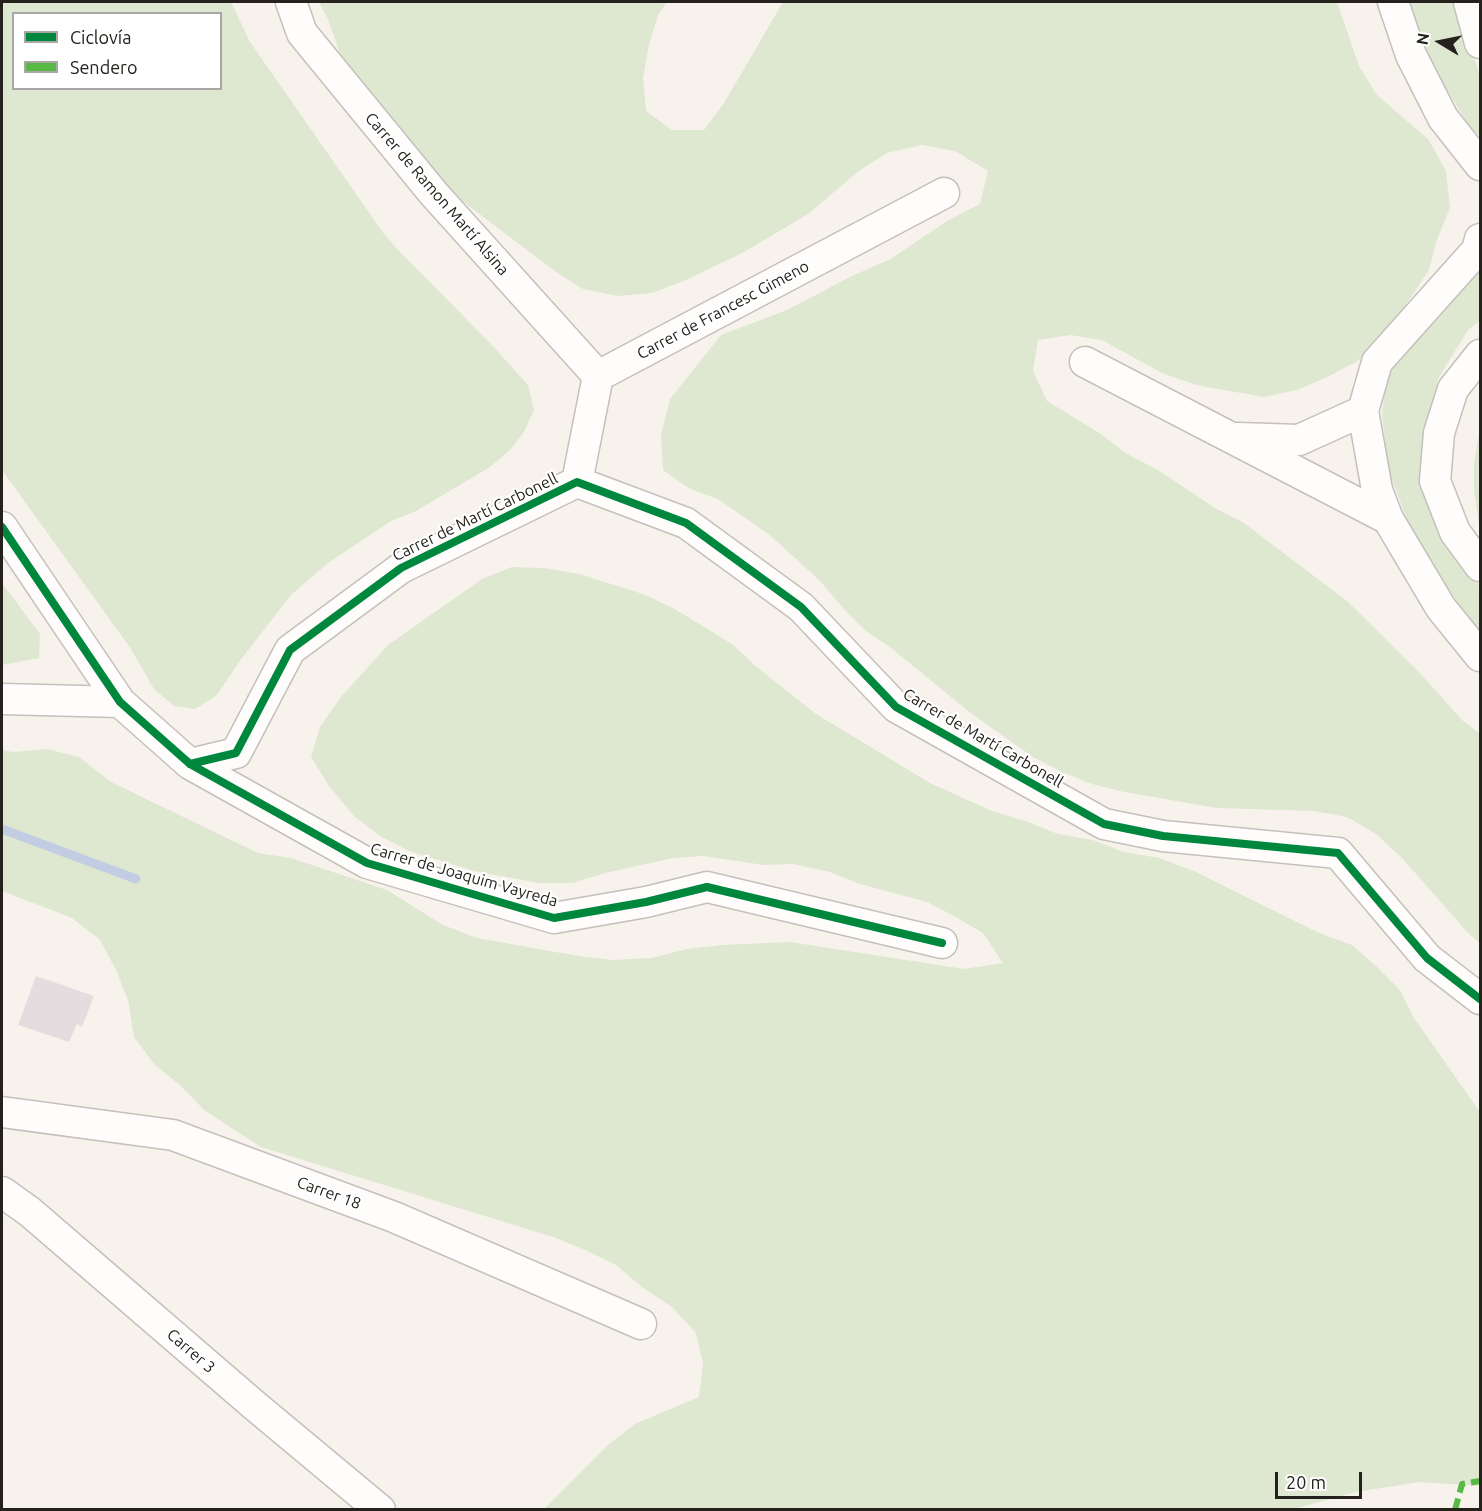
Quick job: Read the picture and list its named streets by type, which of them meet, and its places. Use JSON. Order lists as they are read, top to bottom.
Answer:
{
  "streets": {
    "street": [
      "Carrer de Ramon Martí Alsina",
      "Carrer de Francesc Gimeno",
      "Carrer de Martí Carbonell",
      "Carrer de Joaquim Vayreda",
      "Carrer 18",
      "Carrer 3"
    ]
  },
  "crossings": [
    ["Carrer de Ramon Martí Alsina", "Carrer de Francesc Gimeno"],
    ["Carrer de Martí Carbonell", "Carrer de Joaquim Vayreda"]
  ],
  "legend": ["Ciclovía", "Sendero"],
  "scale_bar": "20 m",
  "north": "left"
}
